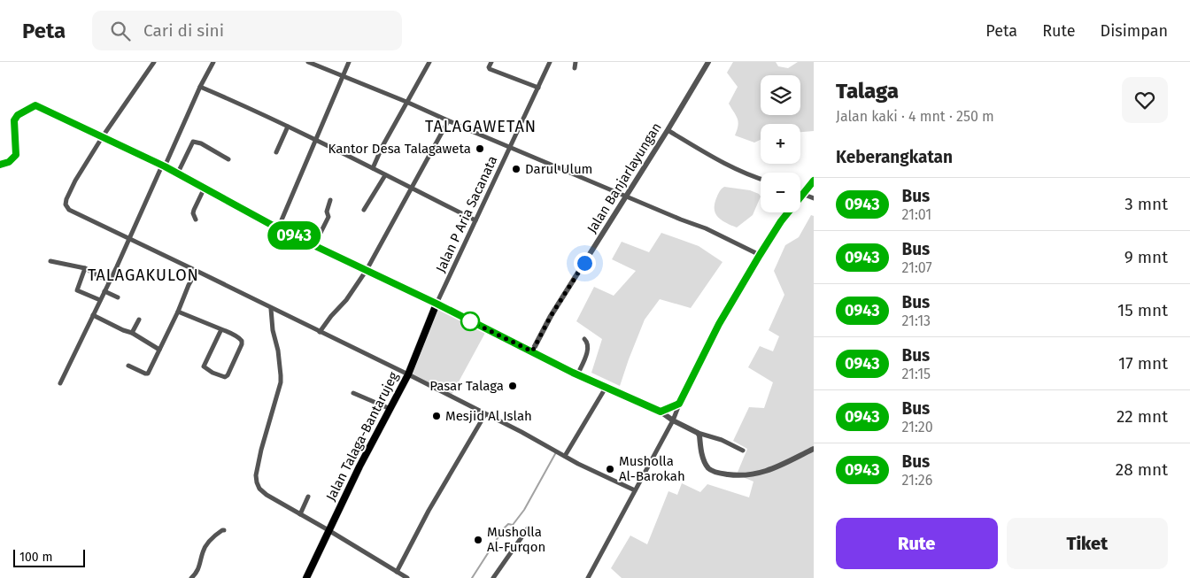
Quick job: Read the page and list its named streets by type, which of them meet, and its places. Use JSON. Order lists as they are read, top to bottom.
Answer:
{
  "streets": {
    "main road": ["Jalan Talaga-Bantarujeg"],
    "street": ["Jalan Banjarlayungan", "Jalan P Aria Sacanata"]
  },
  "crossings": [
    ["Jalan P Aria Sacanata", "Jalan Talaga-Bantarujeg"]
  ],
  "districts": ["TALAGAWETAN", "TALAGAKULON"],
  "places": [
    "Kantor Desa Talagaweta",
    "Darul Ulum",
    "Pasar Talaga",
    "Mesjid Al Islah",
    "Musholla Al-Barokah",
    "Musholla Al-Furqon"
  ],
  "lines": ["bus line 0943"],
  "scale_bar": "100 m",
  "page": {
    "header": "Peta",
    "search": "Cari di sini",
    "nav": ["Peta", "Rute", "Disimpan"],
    "on_map": "0943",
    "heading": [
      ["Talaga", "Jalan kaki · 4 mnt · 250 m"],
      "Keberangkatan"
    ],
    "map_buttons": ["+", "−"],
    "list": [
      {
        "mark": "0943",
        "name": "Bus",
        "note": "21:01",
        "value": "3 mnt"
      },
      {
        "mark": "0943",
        "name": "Bus",
        "note": "21:07",
        "value": "9 mnt"
      },
      {
        "mark": "0943",
        "name": "Bus",
        "note": "21:13",
        "value": "15 mnt"
      },
      {
        "mark": "0943",
        "name": "Bus",
        "note": "21:15",
        "value": "17 mnt"
      },
      {
        "mark": "0943",
        "name": "Bus",
        "note": "21:20",
        "value": "22 mnt"
      },
      {
        "mark": "0943",
        "name": "Bus",
        "note": "21:26",
        "value": "28 mnt"
      }
    ],
    "buttons": ["Rute", "Tiket"],
    "scale": "100 m"
  }
}
